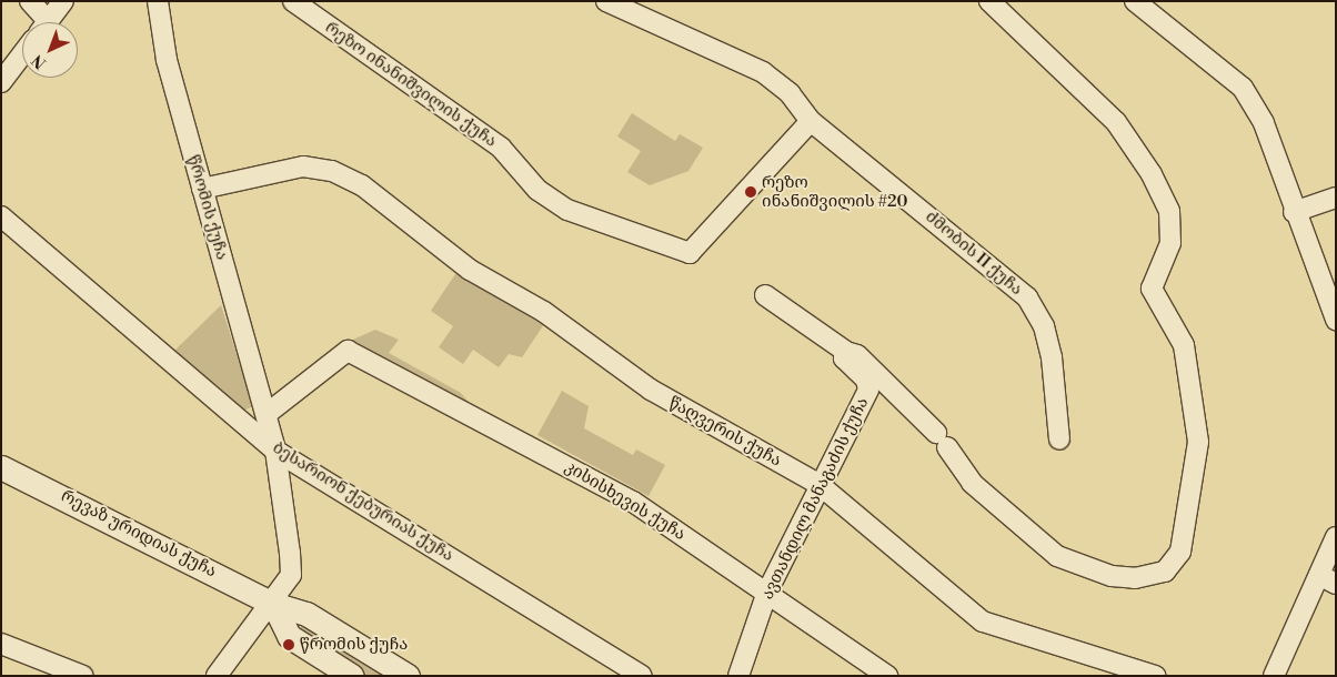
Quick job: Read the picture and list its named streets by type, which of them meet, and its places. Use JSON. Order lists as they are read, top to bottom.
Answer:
{
  "streets": {
    "street": [
      "რეზო ინანიშვილის ქუჩა",
      "წრომის ქუჩა",
      "ძმობის II ქუჩა",
      "წაღვერის ქუჩა",
      "ავთანდილ მანაგაძის ქუჩა",
      "კისისხევის ქუჩა",
      "ბესარიონ ქებურიას ქუჩა",
      "რევაზ ურიდიას ქუჩა"
    ]
  },
  "crossings": [
    ["რეზო ინანიშვილის ქუჩა", "ძმობის II ქუჩა"],
    ["წრომის ქუჩა", "წაღვერის ქუჩა"],
    ["წრომის ქუჩა", "კისისხევის ქუჩა"],
    ["წრომის ქუჩა", "ბესარიონ ქებურიას ქუჩა"],
    ["წრომის ქუჩა", "რევაზ ურიდიას ქუჩა"],
    ["წაღვერის ქუჩა", "ავთანდილ მანაგაძის ქუჩა"],
    ["ავთანდილ მანაგაძის ქუჩა", "კისისხევის ქუჩა"]
  ],
  "places": ["რეზო ინანიშვილის #20", "წრომის ქუჩა"],
  "north": "bottom left"
}
